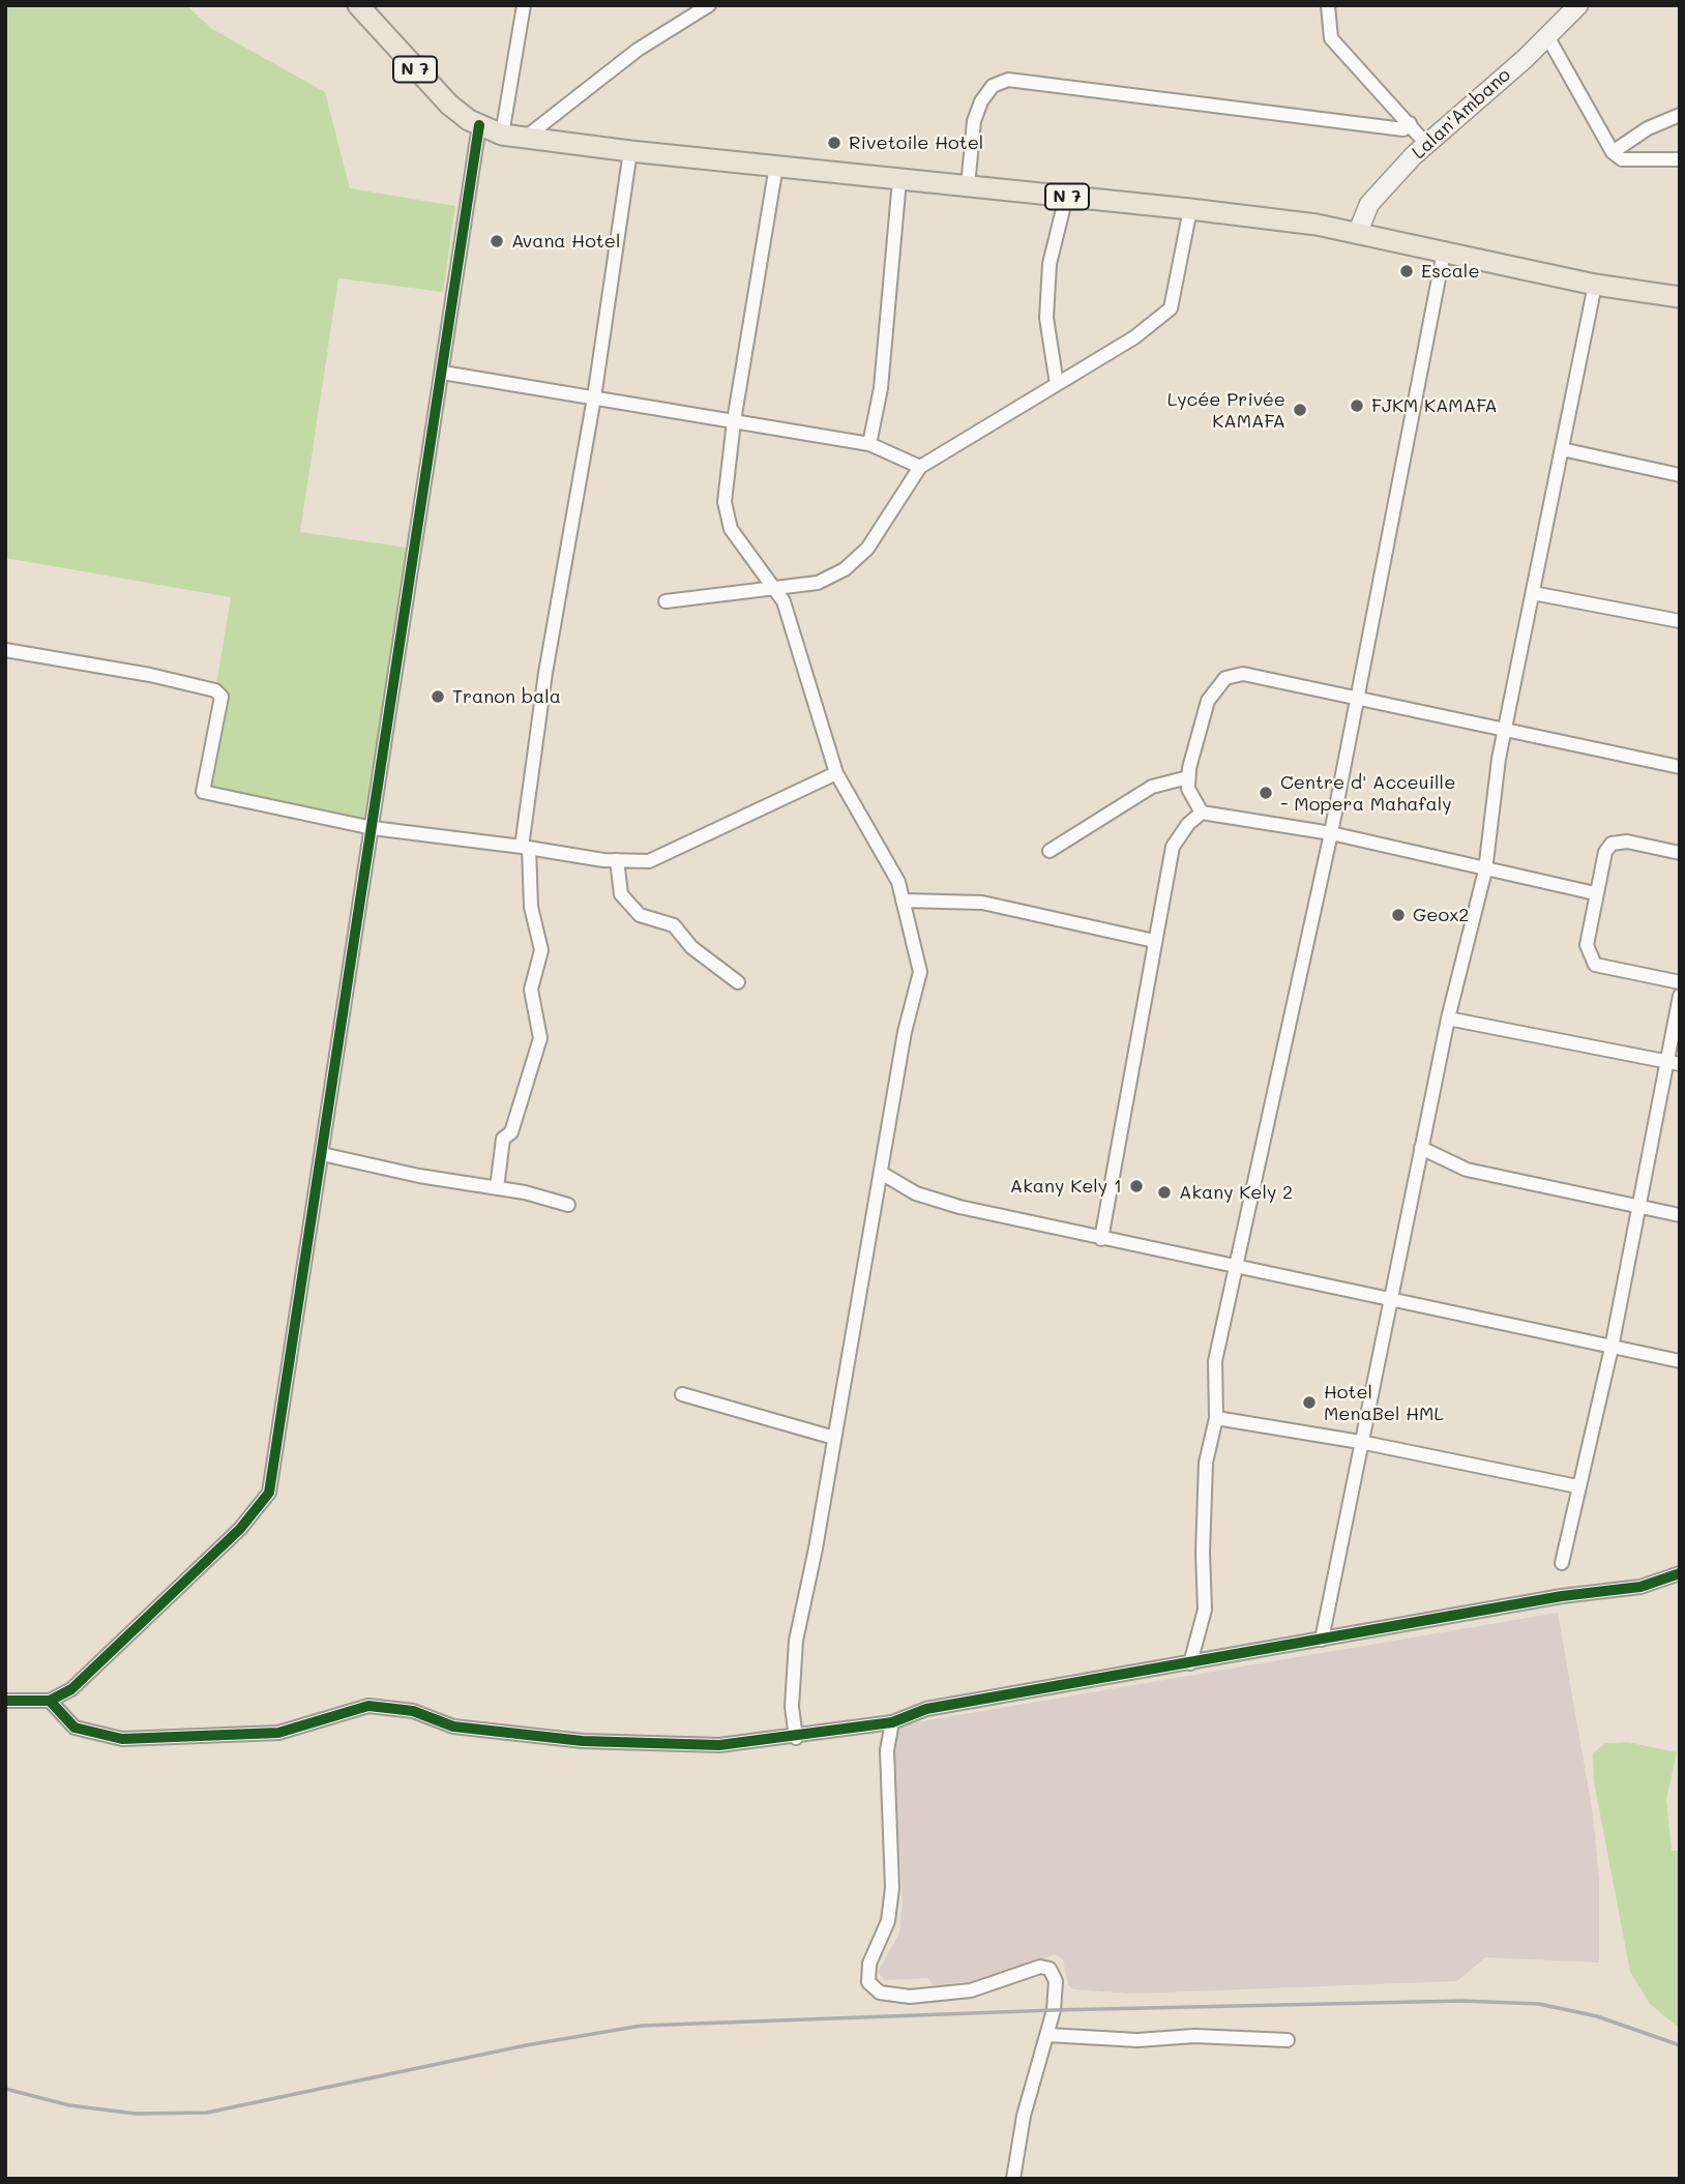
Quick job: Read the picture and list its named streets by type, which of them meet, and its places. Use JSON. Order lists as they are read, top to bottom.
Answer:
{
  "streets": {
    "main road": ["N 7"],
    "street": ["Lalan'Ambano"]
  },
  "crossings": [
    ["N 7", "Lalan'Ambano"]
  ],
  "places": [
    "Rivetoile Hotel",
    "Avana Hotel",
    "Escale",
    "FJKM KAMAFA",
    "Lycée Privée KAMAFA",
    "Tranon bala",
    "Centre d' Acceuille - Mopera Mahafaly",
    "Geox2",
    "Akany Kely 1",
    "Akany Kely 2",
    "Hotel MenaBel HML"
  ]
}
